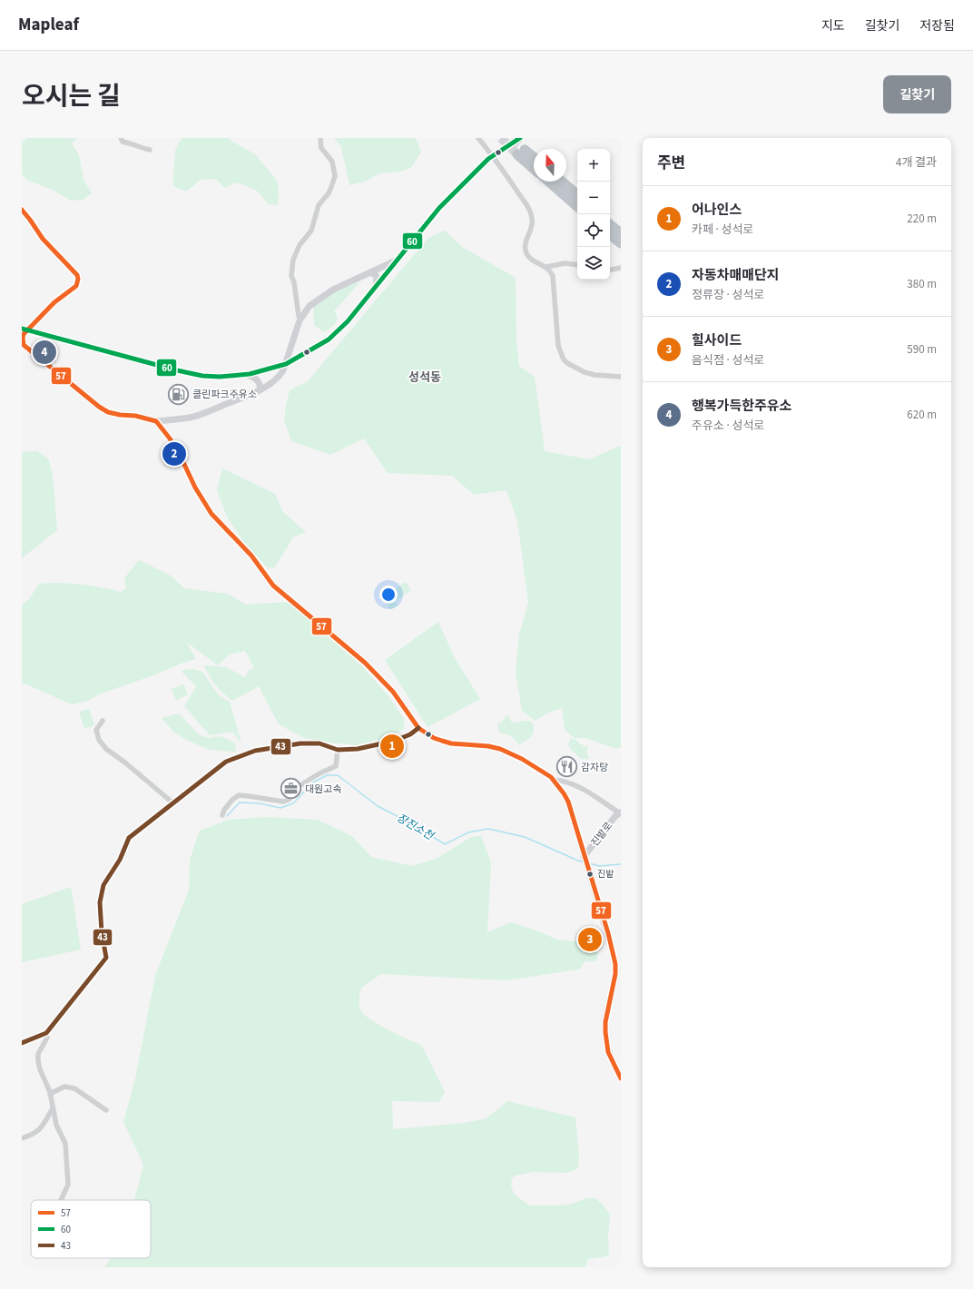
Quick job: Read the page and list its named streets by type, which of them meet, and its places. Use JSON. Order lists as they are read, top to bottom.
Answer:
{
  "streets": {
    "street": ["진밭로"]
  },
  "districts": ["성석동"],
  "water": ["장진소천"],
  "places": {
    "fuel station": ["클린파크주유소"],
    "restaurant": ["감자탕"],
    "office": ["대원고속"],
    "other": ["진밭"]
  },
  "lines": ["transit line 60", "transit line 57", "transit line 43"],
  "legend": ["57", "60", "43"],
  "north": "top",
  "page": {
    "header": "Mapleaf",
    "nav": ["지도", "길찾기", "저장됨"],
    "title": "오시는 길",
    "buttons": "길찾기",
    "heading": ["주변", "4개 결과"],
    "map_buttons": ["+", "−"],
    "list": [
      {
        "mark": "1",
        "name": "어나인스",
        "note": "카페 · 성석로",
        "value": "220 m"
      },
      {
        "mark": "2",
        "name": "자동차매매단지",
        "note": "정류장 · 성석로",
        "value": "380 m"
      },
      {
        "mark": "3",
        "name": "힐사이드",
        "note": "음식점 · 성석로",
        "value": "590 m"
      },
      {
        "mark": "4",
        "name": "행복가득한주유소",
        "note": "주유소 · 성석로",
        "value": "620 m"
      }
    ],
    "pins": [
      "4",
      "2",
      "1",
      "3"
    ]
  }
}
